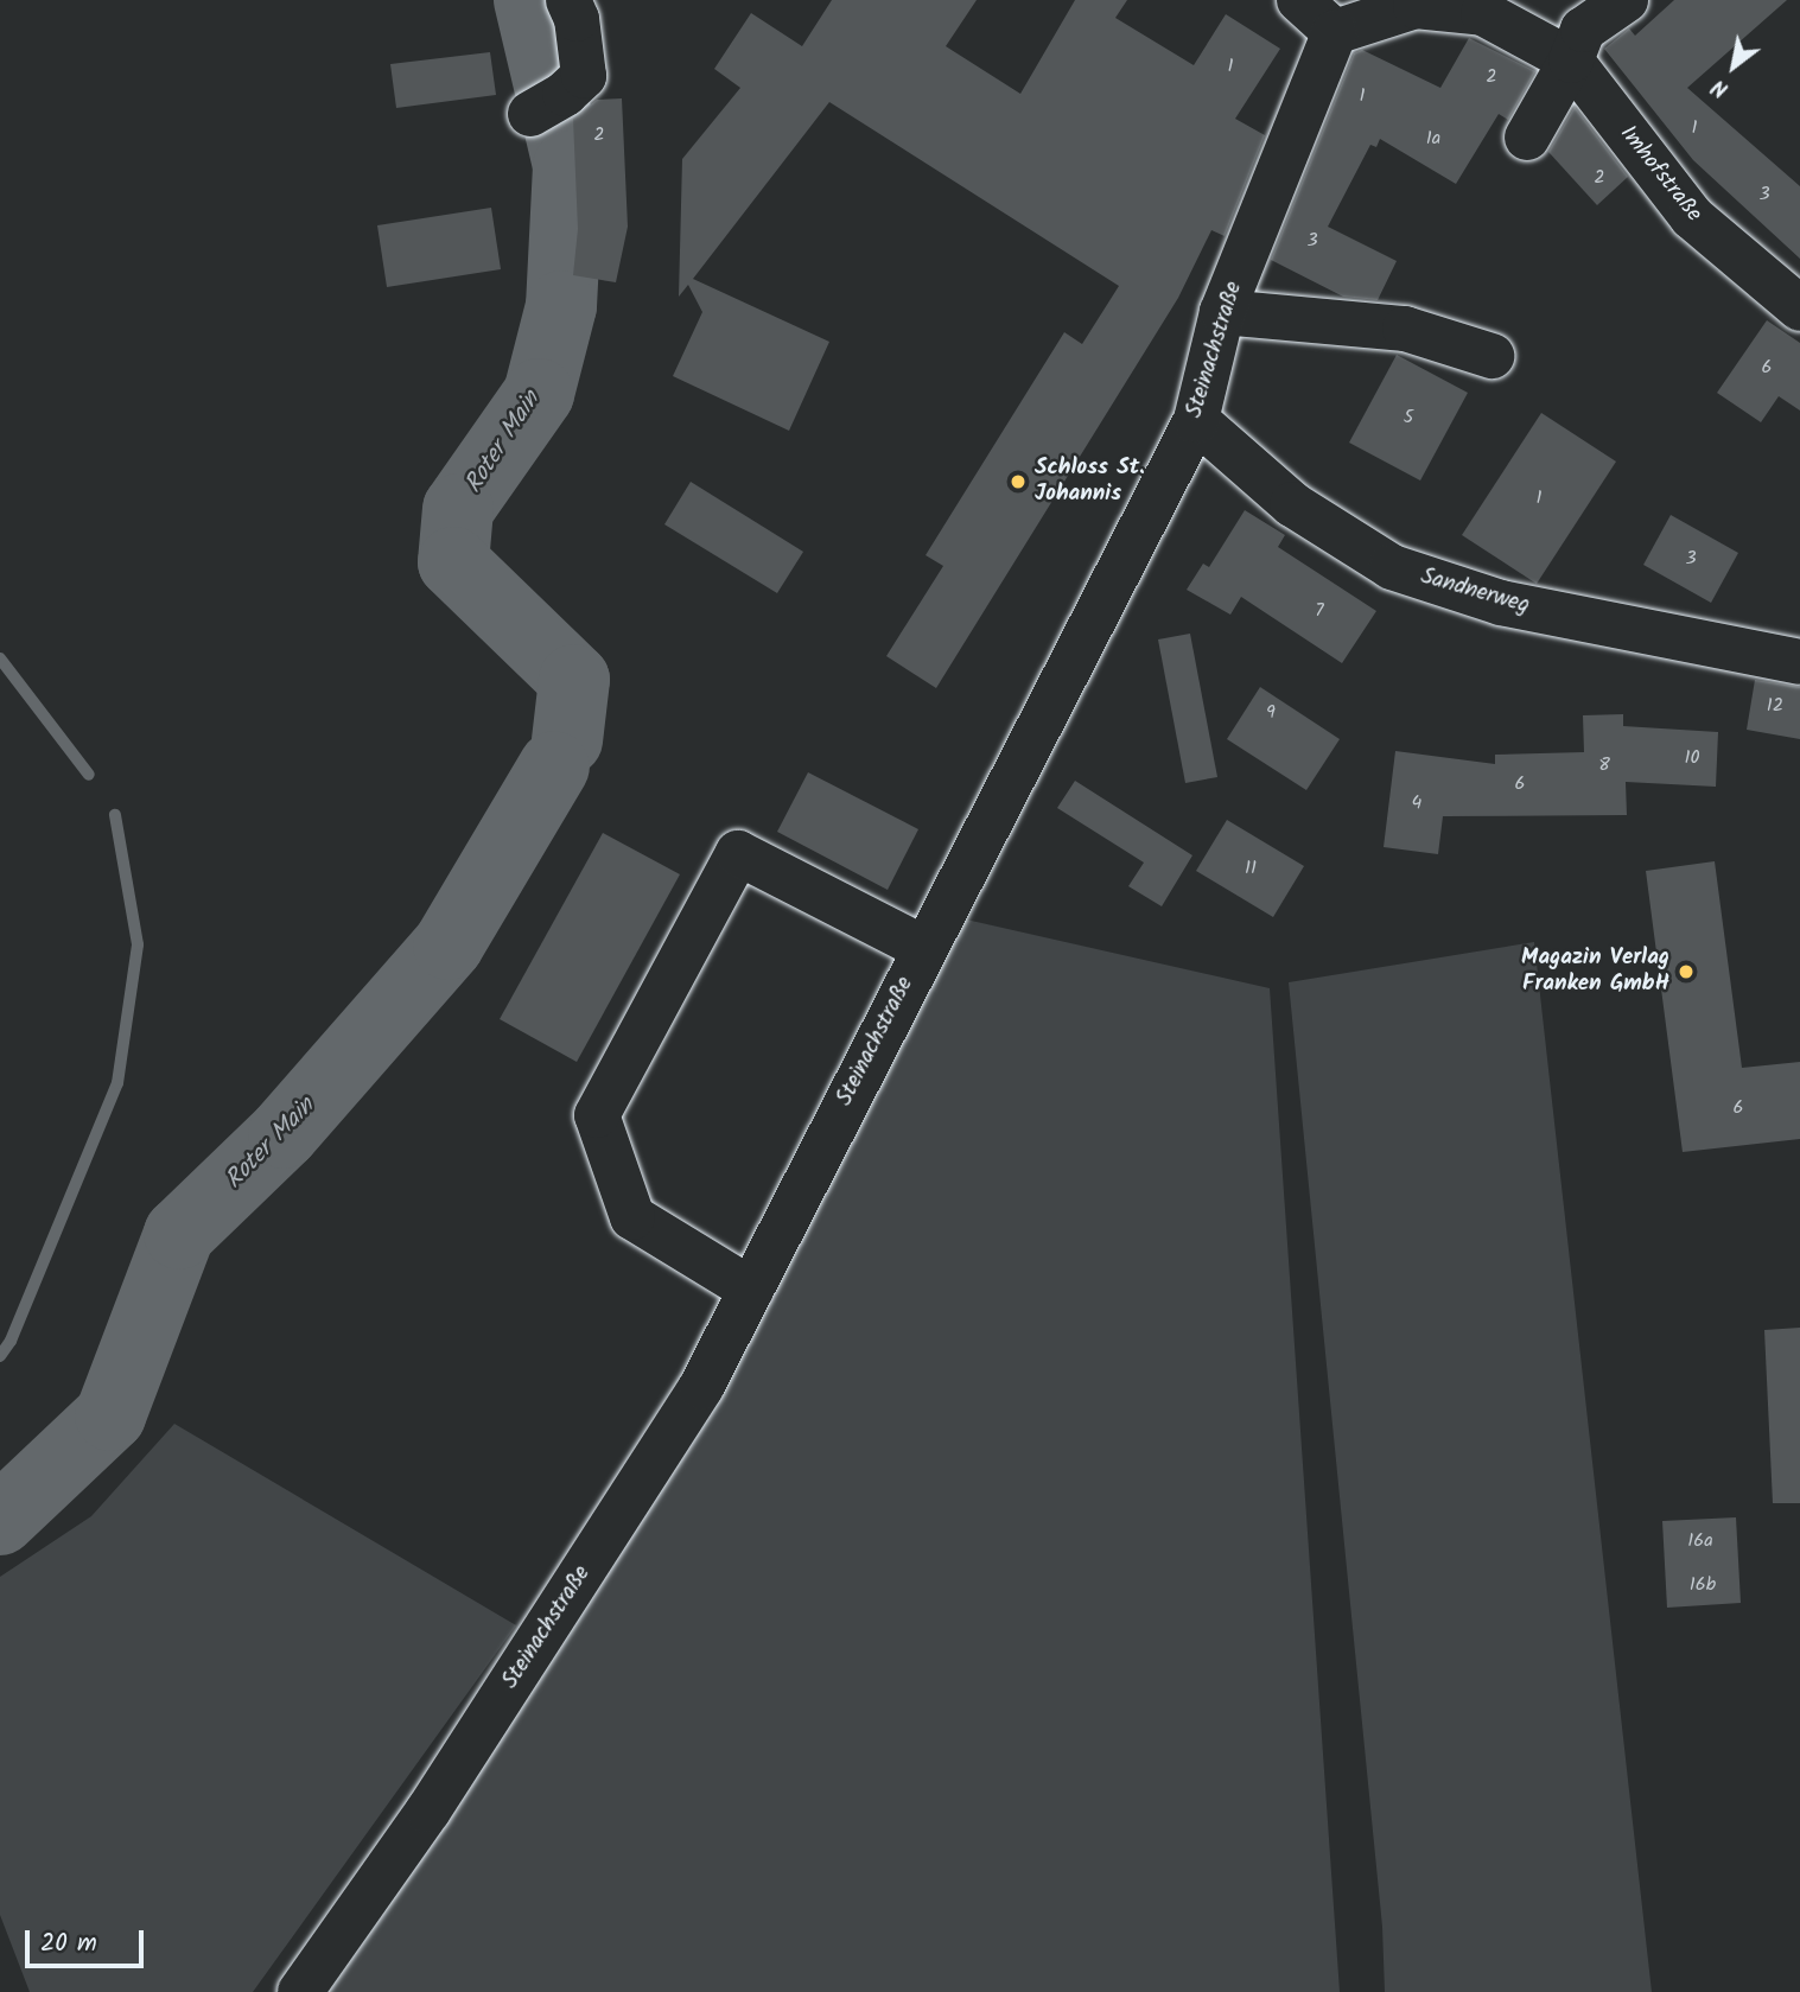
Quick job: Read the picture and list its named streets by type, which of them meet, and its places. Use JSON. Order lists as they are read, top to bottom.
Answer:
{
  "streets": {
    "street": ["Imhofstraße", "Steinachstraße", "Sandnerweg"]
  },
  "crossings": [
    ["Steinachstraße", "Sandnerweg"]
  ],
  "water": ["Roter Main"],
  "places": ["Schloss St. Johannis", "Magazin Verlag Franken GmbH"],
  "house_numbers": [
    "1",
    "2",
    "1",
    "1",
    "2",
    "1a",
    "2",
    "3",
    "3",
    "6",
    "5",
    "1",
    "3",
    "7",
    "12",
    "9",
    "10",
    "8",
    "6",
    "4",
    "11",
    "6",
    "16a",
    "16b"
  ],
  "scale_bar": "20 m",
  "north": "bottom left"
}
